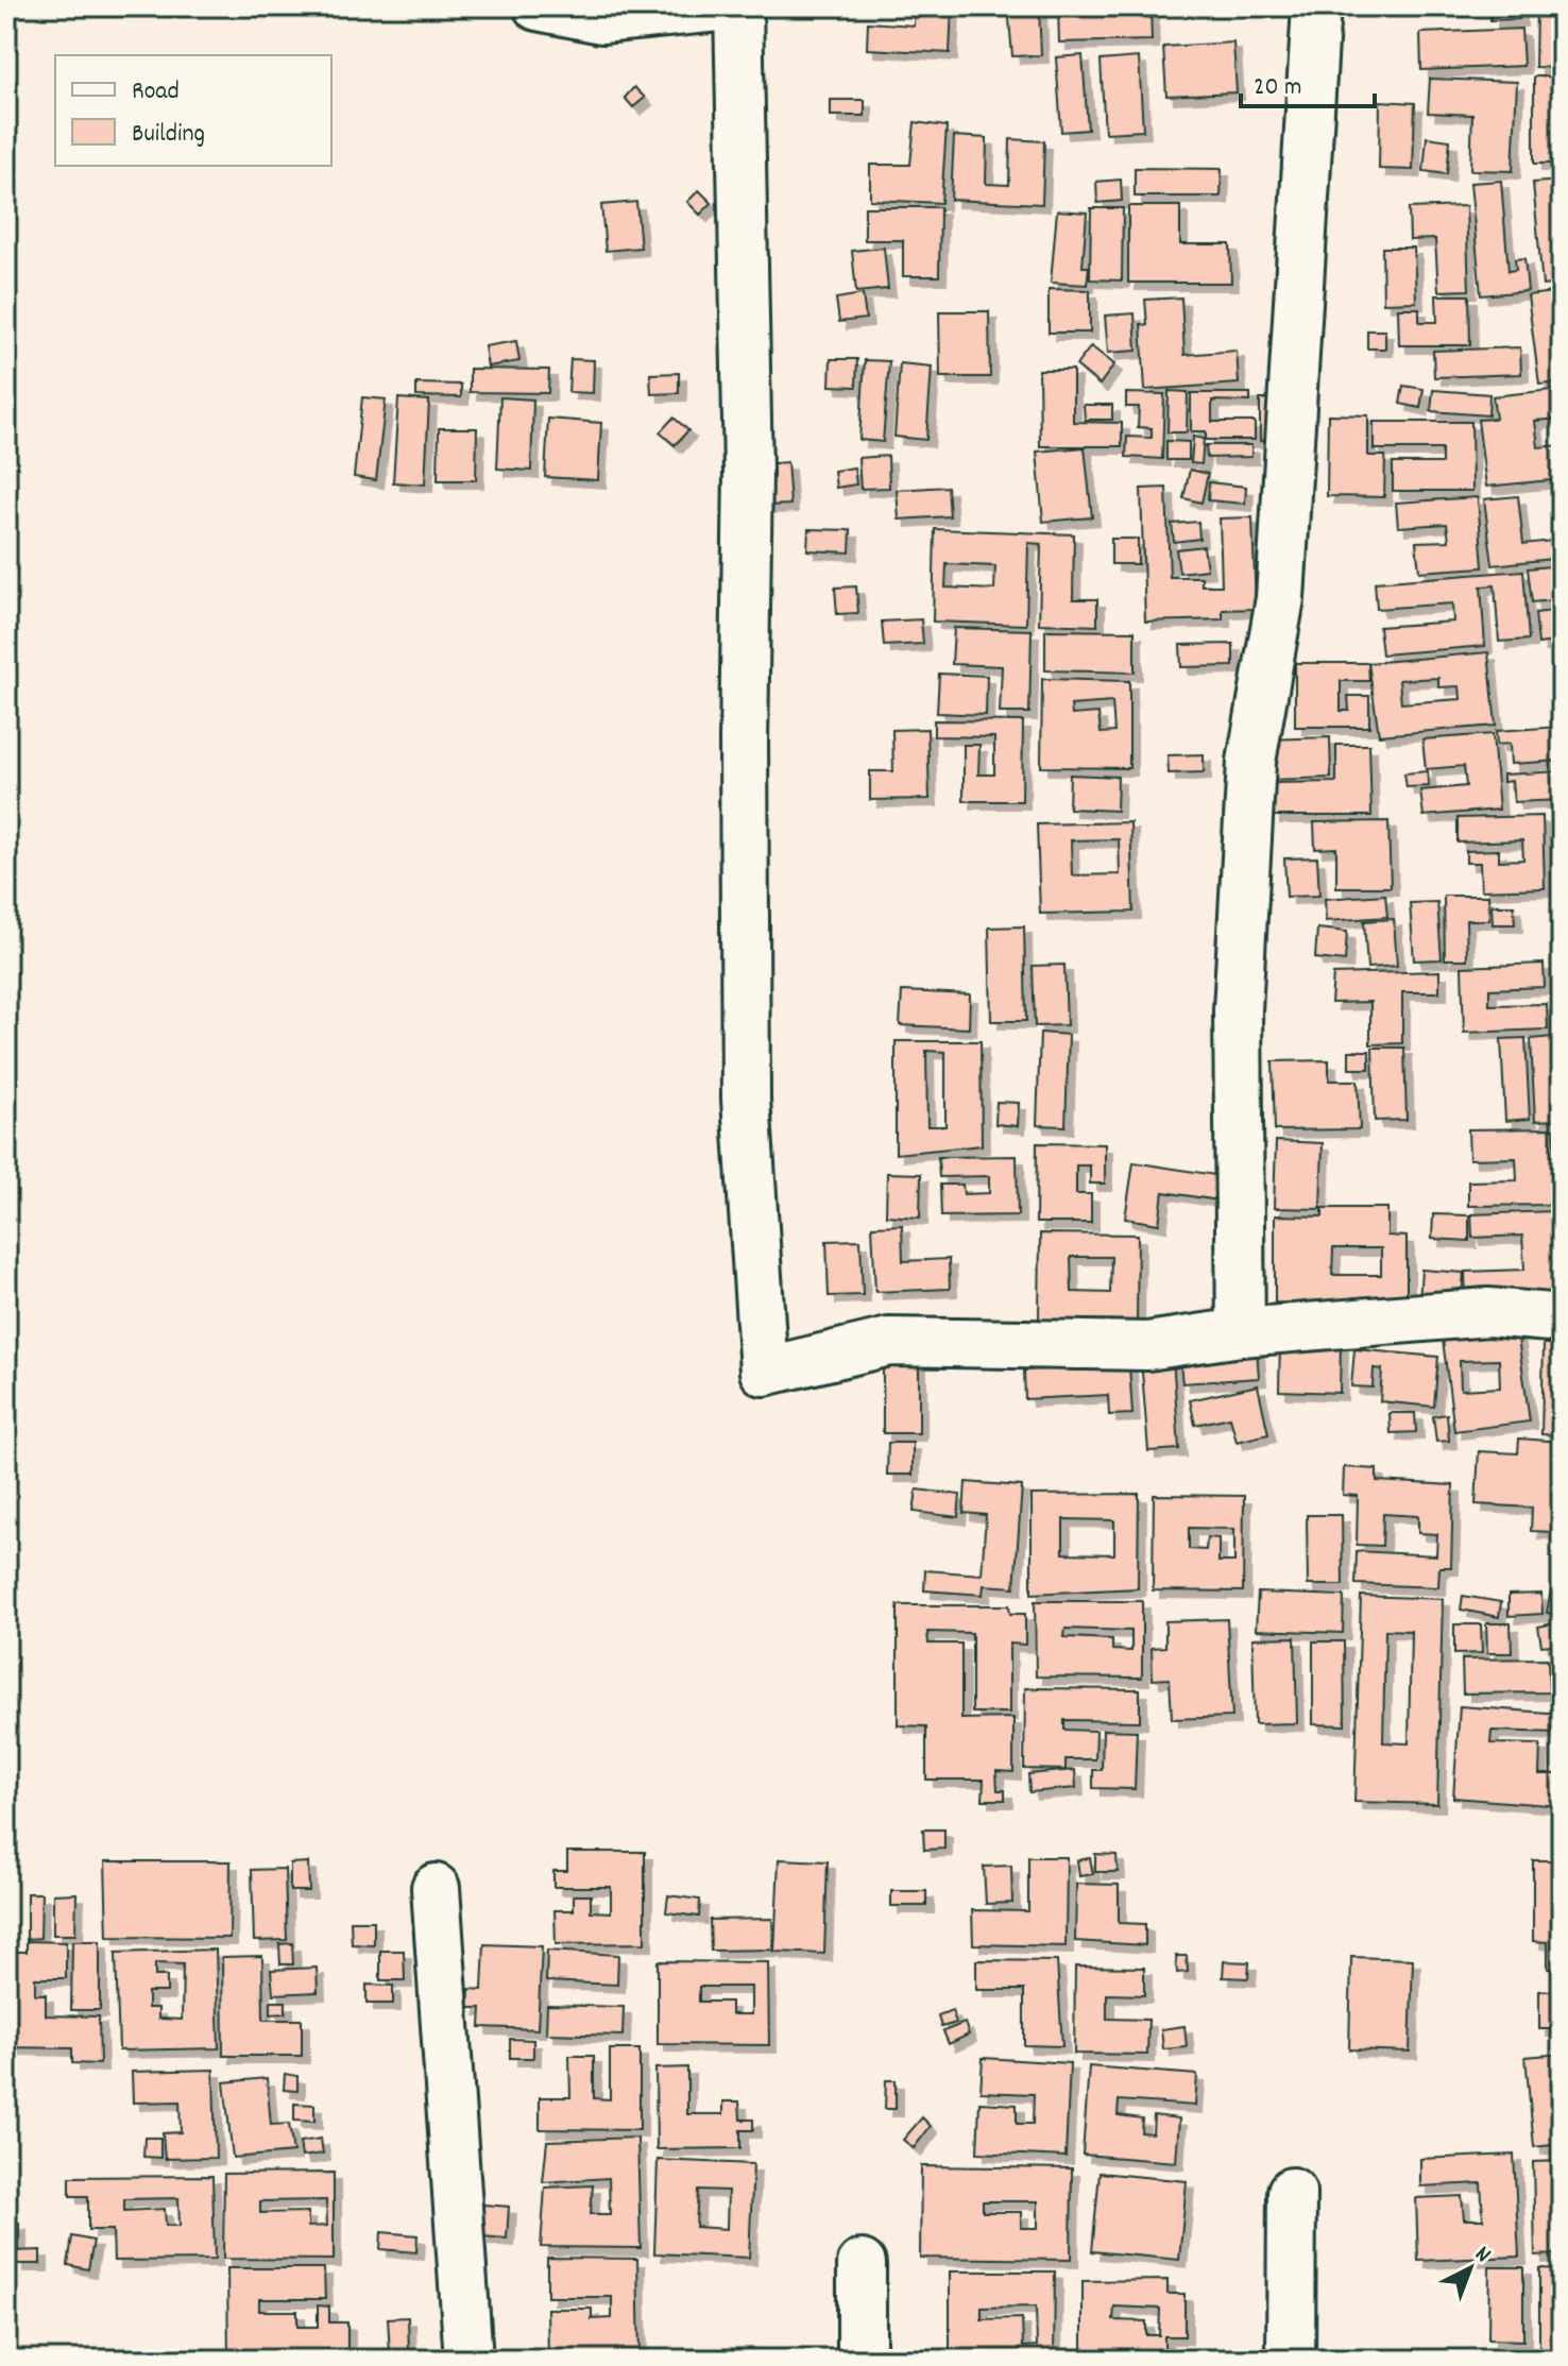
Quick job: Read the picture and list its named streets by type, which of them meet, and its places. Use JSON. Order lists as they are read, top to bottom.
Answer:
{
  "legend": ["Road", "Building"],
  "scale_bar": "20 m",
  "north": "top right"
}
